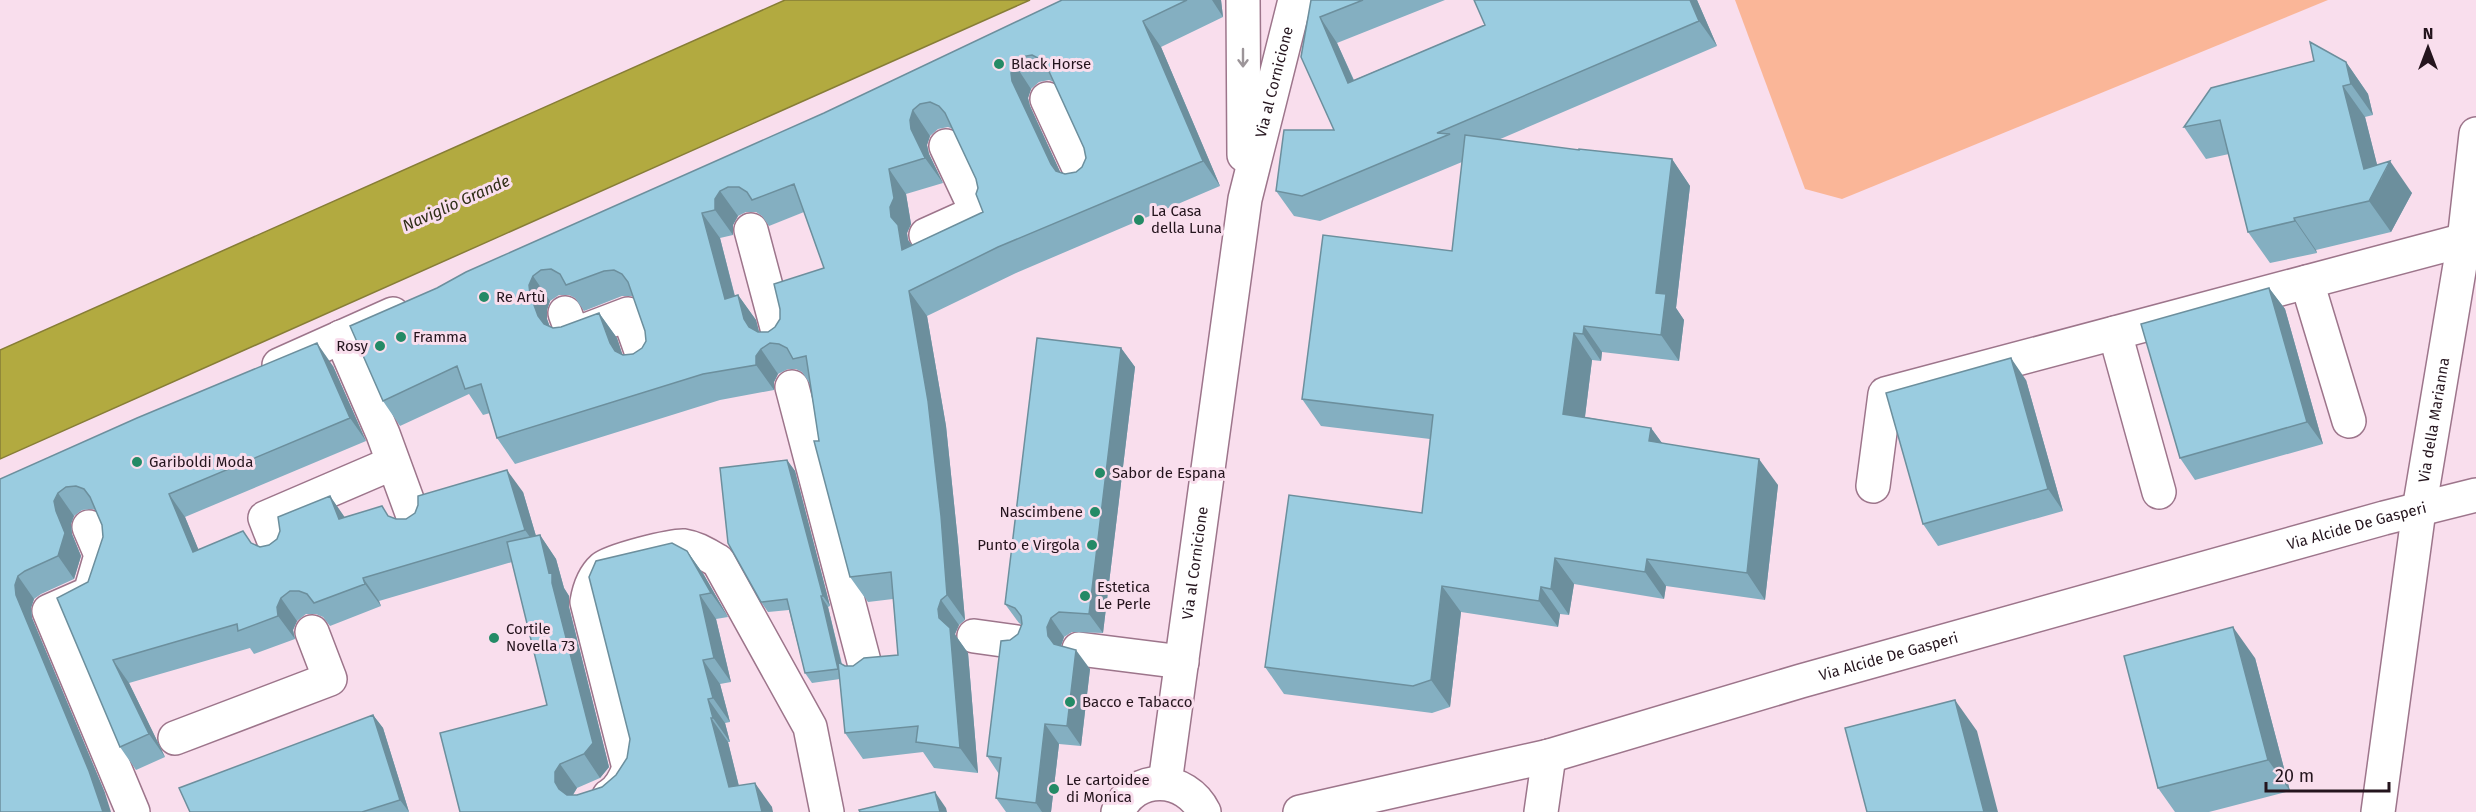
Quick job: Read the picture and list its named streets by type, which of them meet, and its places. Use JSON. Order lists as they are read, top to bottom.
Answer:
{
  "streets": {
    "street": ["Via al Cornicione", "Via della Marianna", "Via Alcide De Gasperi"]
  },
  "crossings": [
    ["Via della Marianna", "Via Alcide De Gasperi"]
  ],
  "water": ["Naviglio Grande"],
  "places": [
    "Black Horse",
    "La Casa della Luna",
    "Re Artù",
    "Framma",
    "Rosy",
    "Gariboldi Moda",
    "Sabor de Espana",
    "Nascimbene",
    "Punto e Virgola",
    "Estetica Le Perle",
    "Cortile Novella 73",
    "Bacco e Tabacco",
    "Le cartoidee di Monica"
  ],
  "scale_bar": "20 m",
  "north": "top"
}
